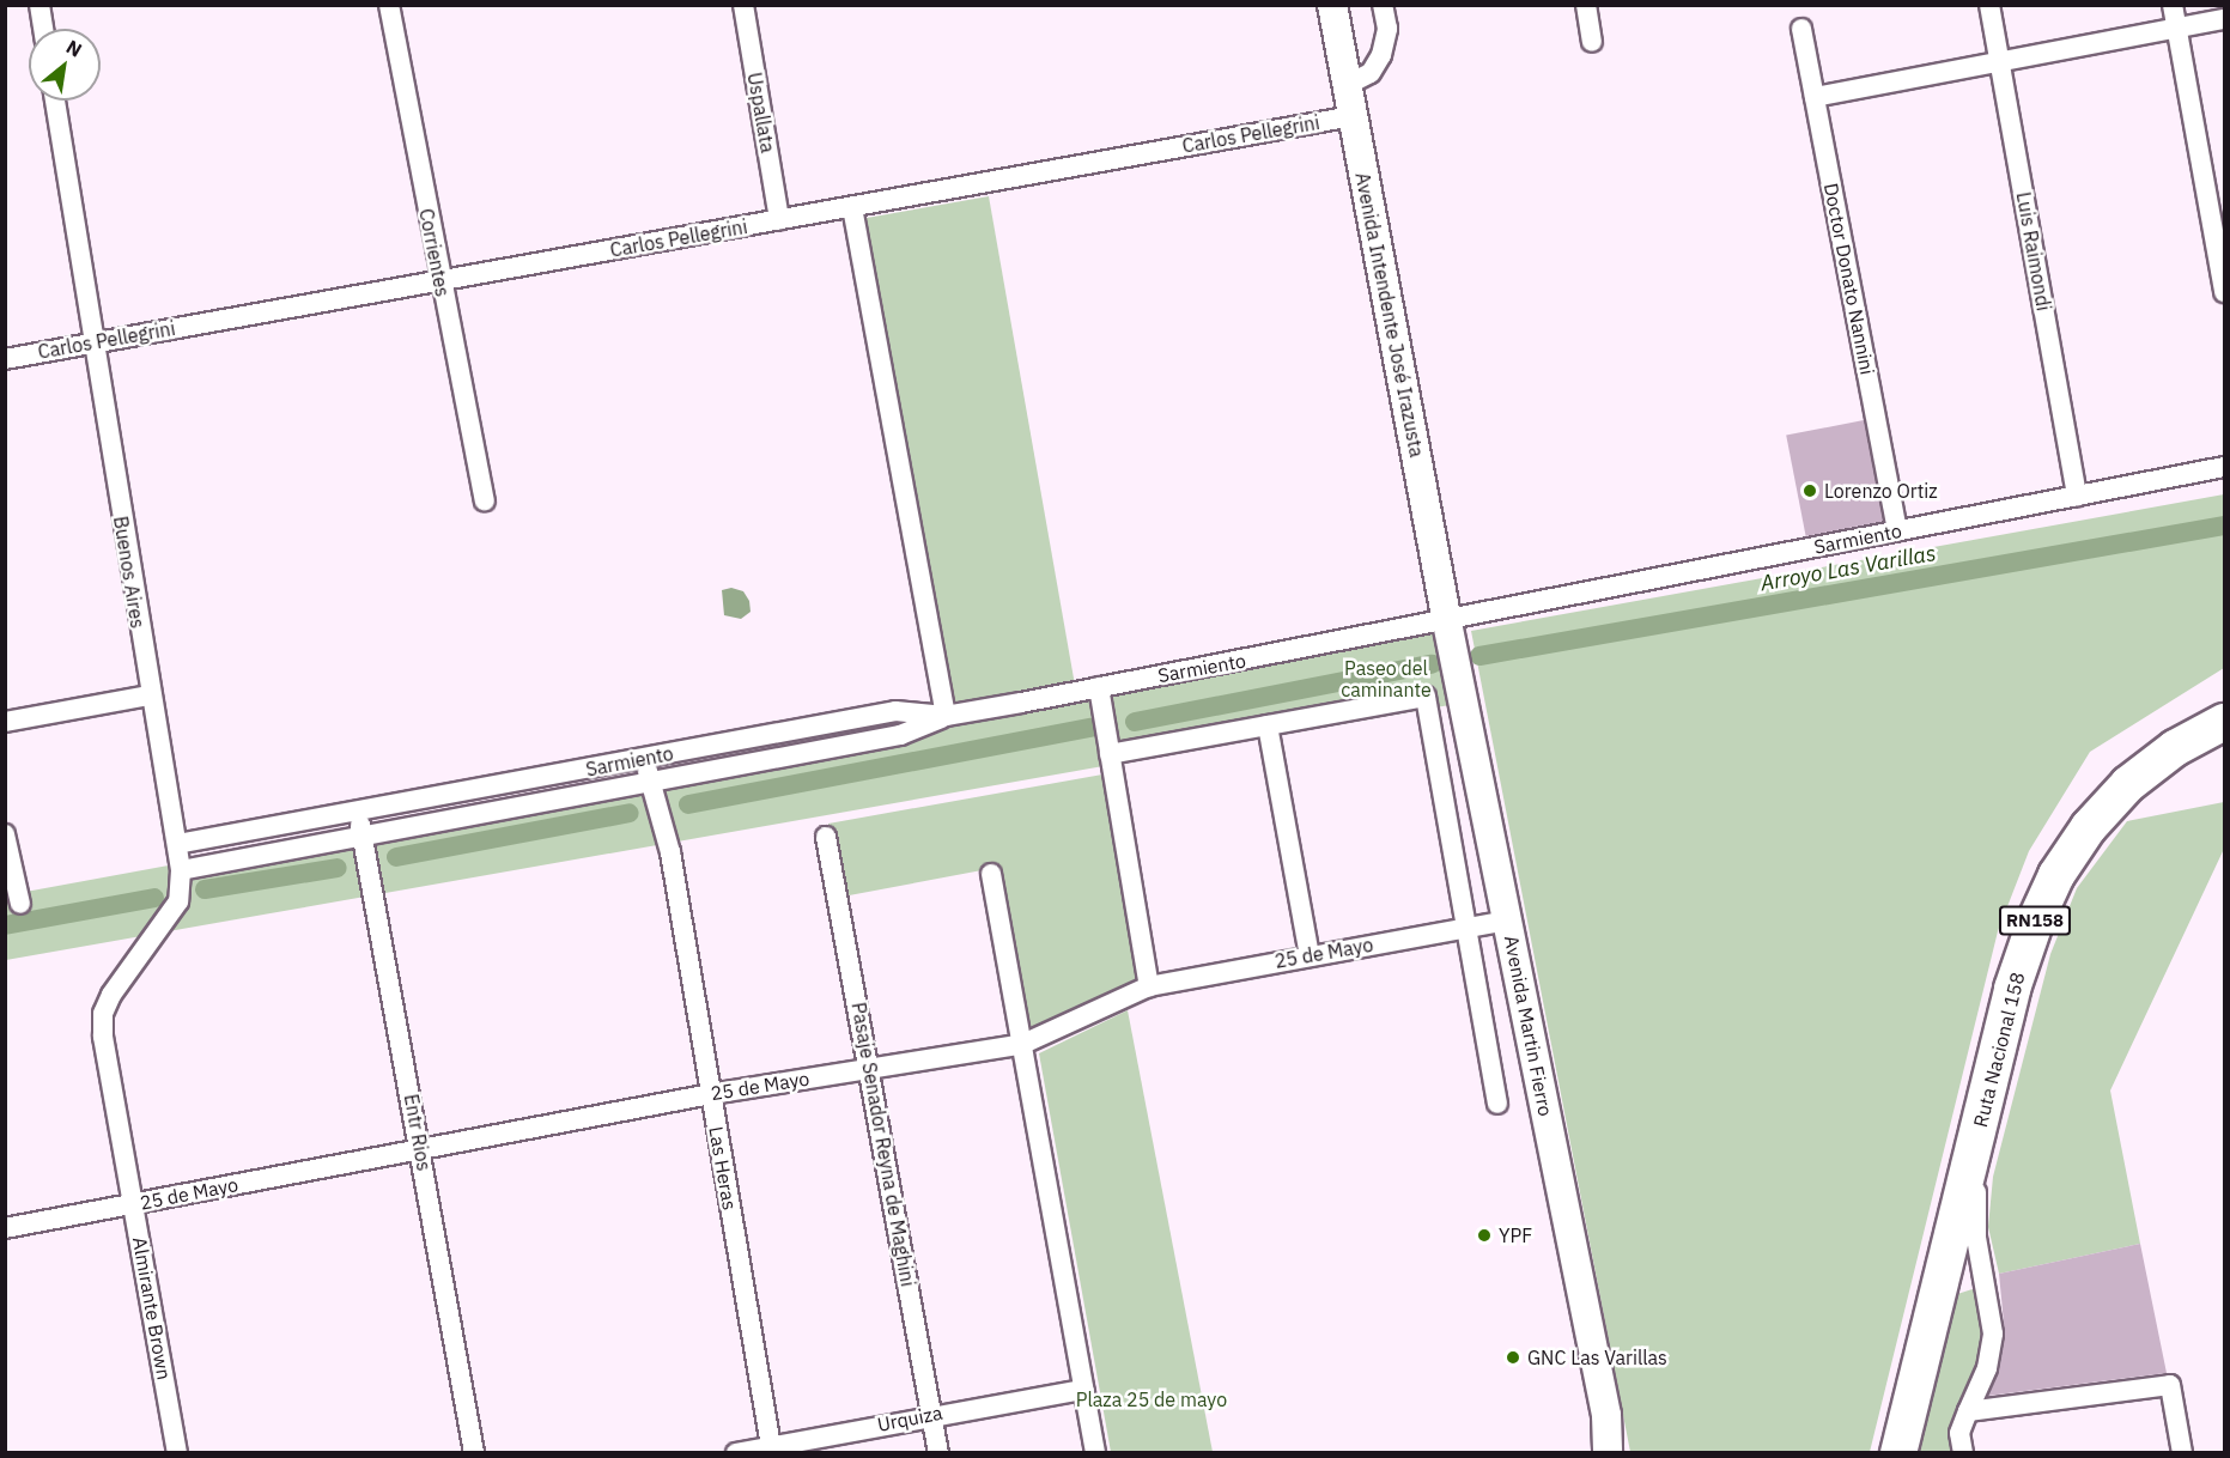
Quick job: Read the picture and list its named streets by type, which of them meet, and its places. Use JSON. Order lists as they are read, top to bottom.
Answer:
{
  "streets": {
    "highway": ["RN158", "Ruta Nacional 158"],
    "main road": ["Avenida Intendente José Irazusta", "Avenida Martin Fierro"],
    "street": [
      "Uspallata",
      "Carlos Pellegrini",
      "Luis Raimondi",
      "Corrientes",
      "Doctor Donato Nannini",
      "Sarmiento",
      "Buenos Aires",
      "25 de Mayo",
      "Entr Rios",
      "Pasaje Senador Reyna de Maghini",
      "Las Heras",
      "Almirante Brown",
      "Urquiza"
    ]
  },
  "crossings": [
    ["Uspallata", "Carlos Pellegrini"],
    ["Carlos Pellegrini", "Corrientes"],
    ["Carlos Pellegrini", "Avenida Intendente José Irazusta"],
    ["Carlos Pellegrini", "Buenos Aires"],
    ["Luis Raimondi", "Sarmiento"],
    ["Doctor Donato Nannini", "Sarmiento"],
    ["Avenida Intendente José Irazusta", "Sarmiento"],
    ["Avenida Intendente José Irazusta", "Avenida Martin Fierro"],
    ["Sarmiento", "Buenos Aires"],
    ["Sarmiento", "Avenida Martin Fierro"],
    ["Sarmiento", "Entr Rios"],
    ["Sarmiento", "Las Heras"],
    ["Buenos Aires", "Almirante Brown"],
    ["25 de Mayo", "Avenida Martin Fierro"],
    ["25 de Mayo", "Entr Rios"],
    ["25 de Mayo", "Pasaje Senador Reyna de Maghini"],
    ["25 de Mayo", "Las Heras"],
    ["25 de Mayo", "Almirante Brown"],
    ["Pasaje Senador Reyna de Maghini", "Urquiza"],
    ["Las Heras", "Urquiza"]
  ],
  "water": ["Arroyo Las Varillas"],
  "parks": ["Paseo del caminante", "Plaza 25 de mayo"],
  "places": ["Lorenzo Ortiz", "YPF", "GNC Las Varillas"],
  "north": "top right"
}
